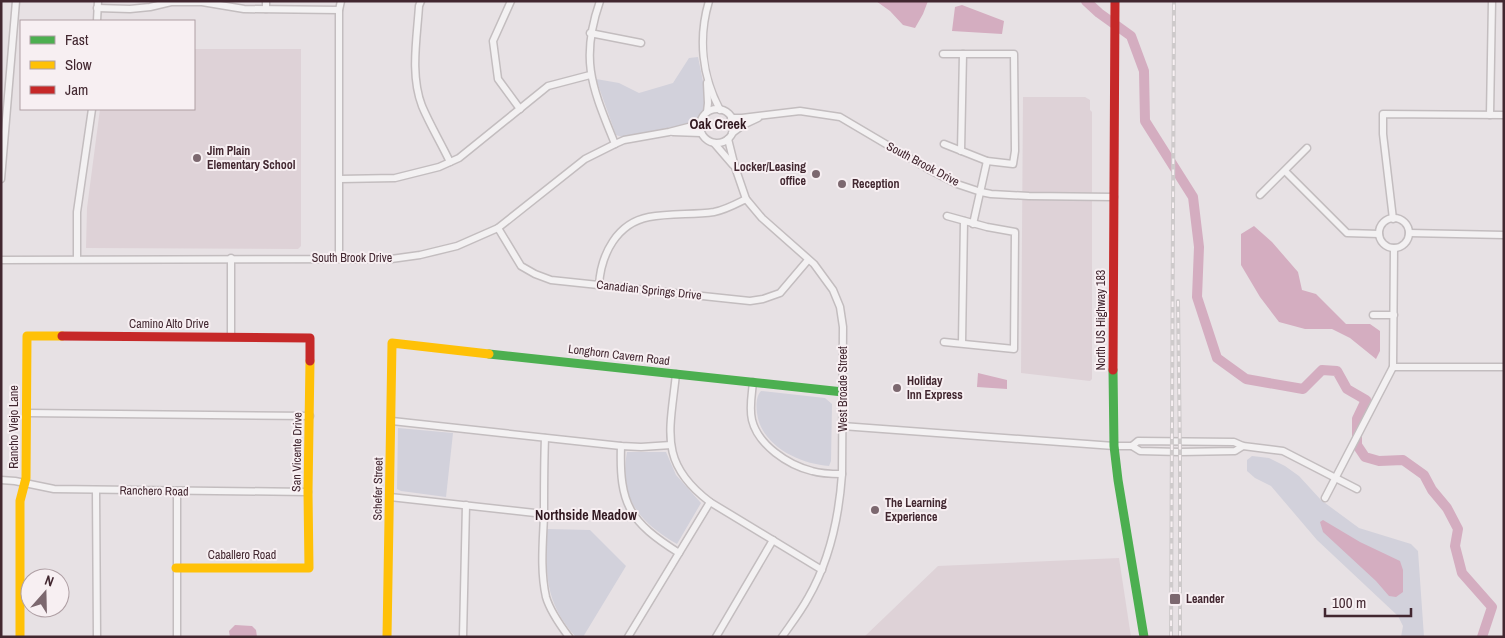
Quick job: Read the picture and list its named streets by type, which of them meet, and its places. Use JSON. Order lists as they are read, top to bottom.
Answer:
{
  "streets": {
    "street": [
      "South Brook Drive",
      "Canadian Springs Drive",
      "North US Highway 183",
      "Camino Alto Drive",
      "Longhorn Cavern Road",
      "West Broade Street",
      "Rancho Viejo Lane",
      "San Vicente Drive",
      "Schefer Street",
      "Ranchero Road",
      "Caballero Road"
    ]
  },
  "crossings": [
    ["South Brook Drive", "Canadian Springs Drive"],
    ["South Brook Drive", "North US Highway 183"],
    ["South Brook Drive", "West Broade Street"],
    ["Canadian Springs Drive", "West Broade Street"],
    ["Camino Alto Drive", "Rancho Viejo Lane"],
    ["Camino Alto Drive", "San Vicente Drive"],
    ["Longhorn Cavern Road", "West Broade Street"],
    ["Longhorn Cavern Road", "Schefer Street"],
    ["Rancho Viejo Lane", "Ranchero Road"],
    ["San Vicente Drive", "Ranchero Road"],
    ["San Vicente Drive", "Caballero Road"]
  ],
  "districts": ["Oak Creek", "Northside Meadow"],
  "places": {
    "other": [
      "Jim Plain Elementary School",
      "Locker/Leasing office",
      "Reception",
      "Holiday Inn Express",
      "The Learning Experience"
    ],
    "transit": ["Leander"]
  },
  "legend": ["Fast", "Slow", "Jam"],
  "scale_bar": "100 m",
  "north": "top"
}
